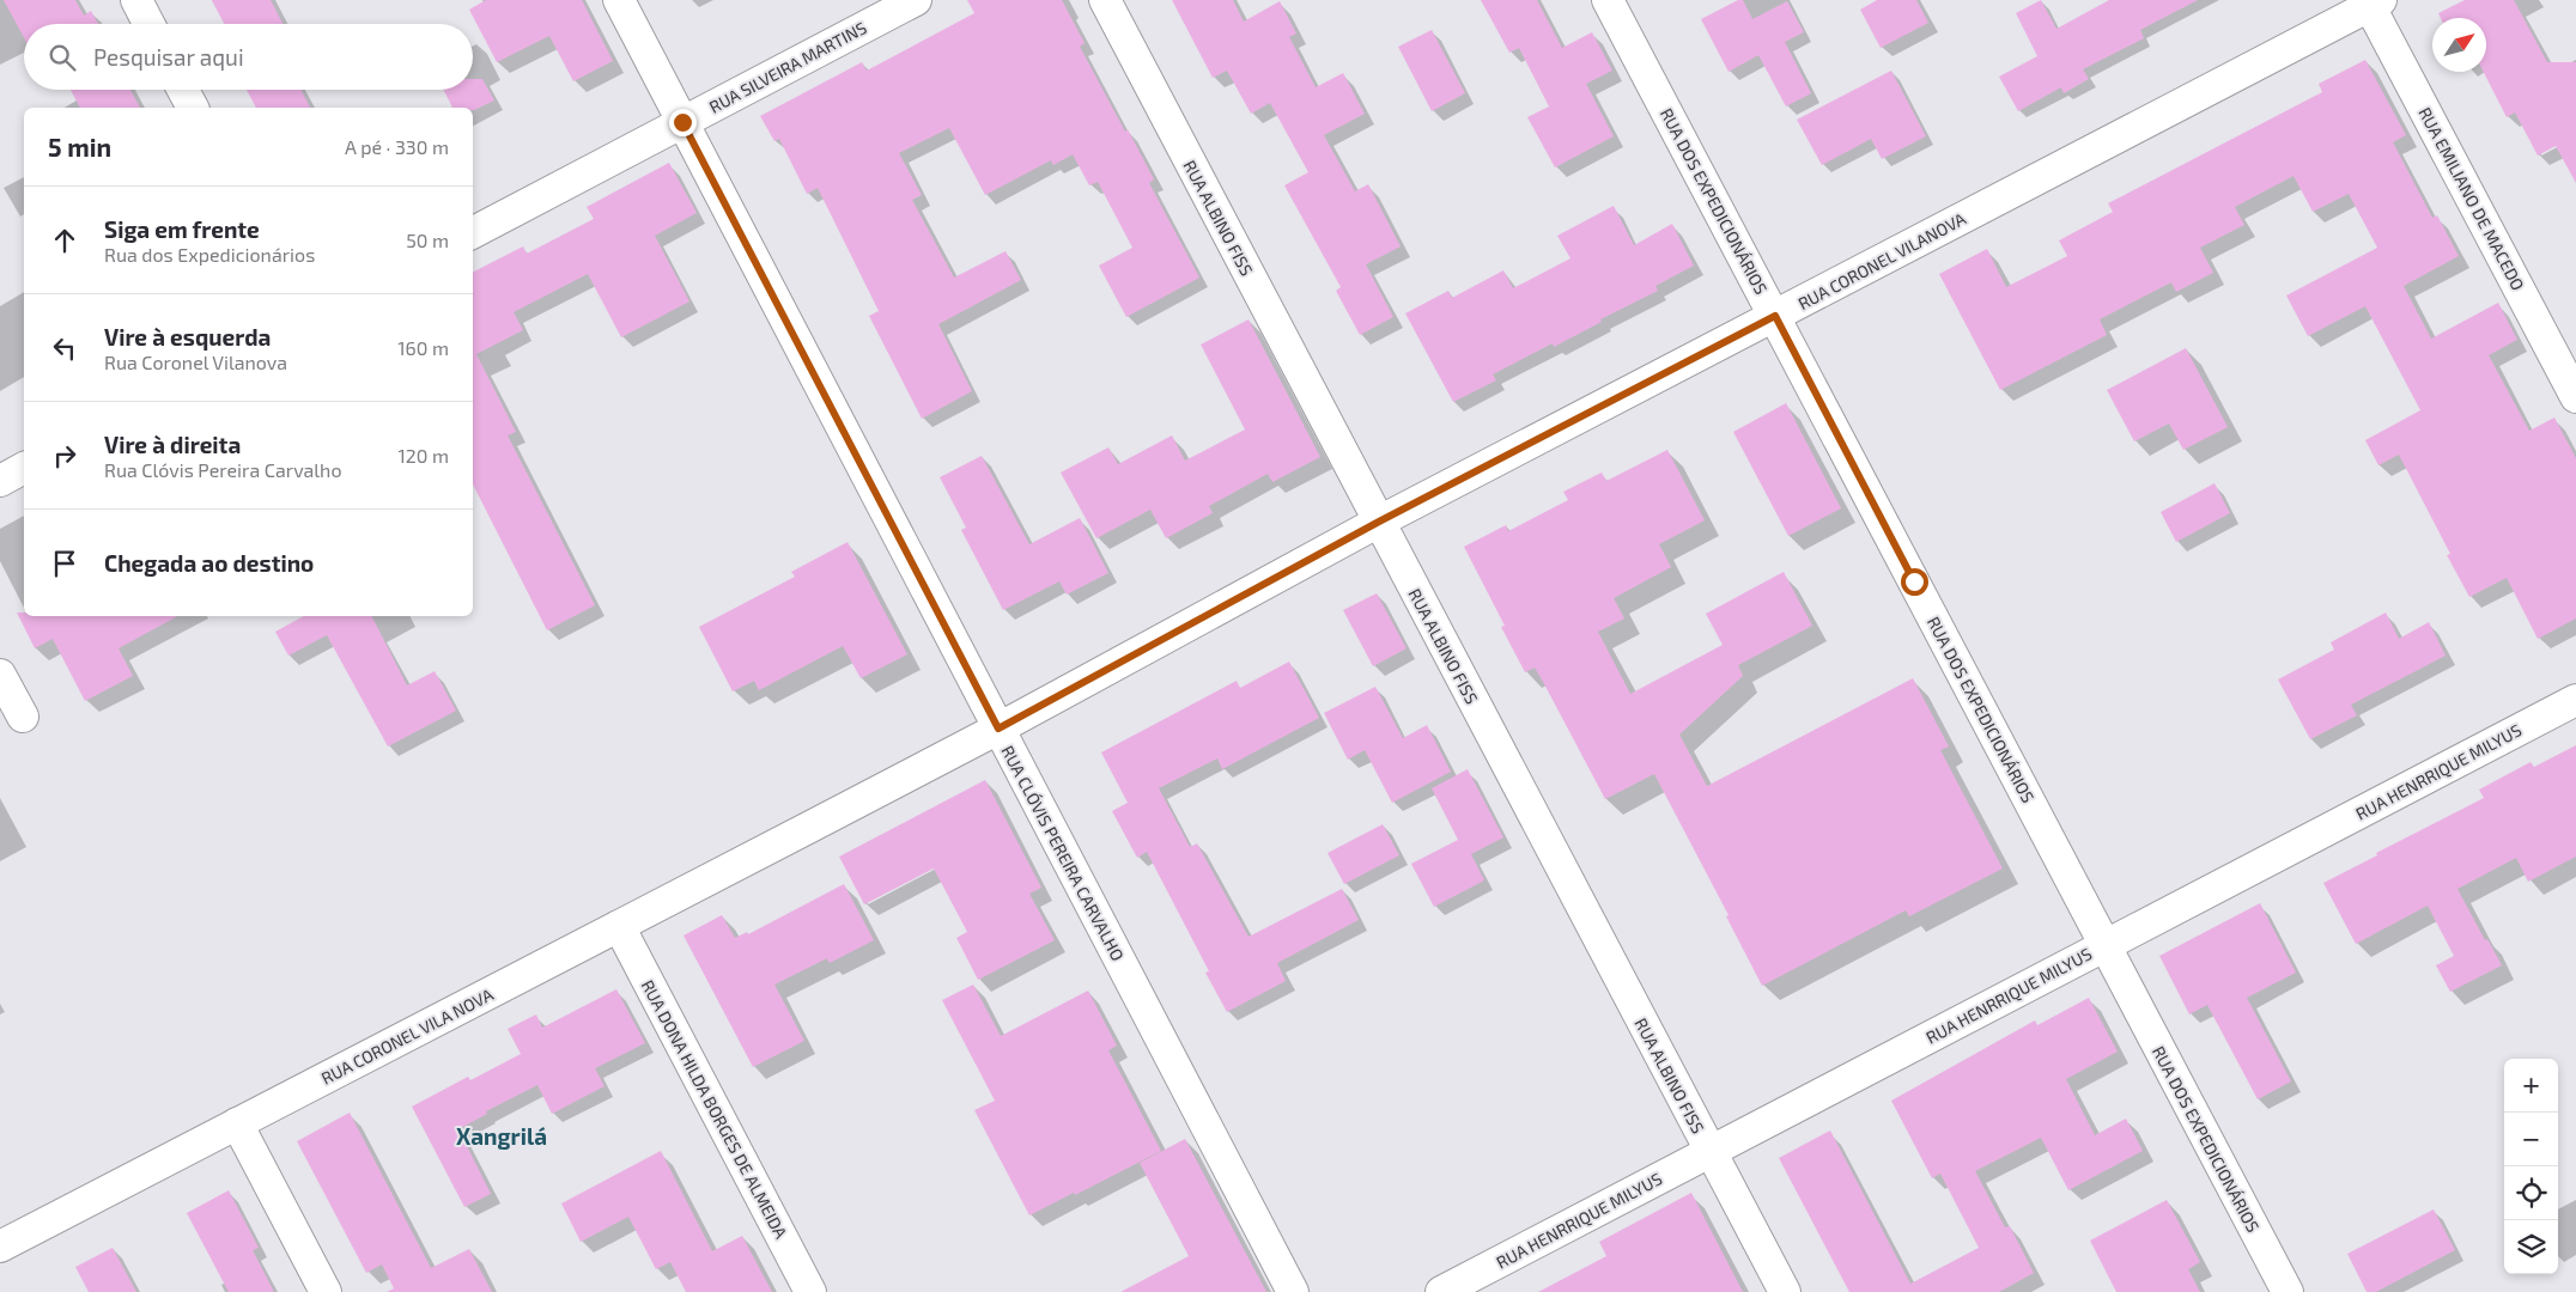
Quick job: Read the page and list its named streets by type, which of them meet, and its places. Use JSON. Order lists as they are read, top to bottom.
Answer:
{
  "streets": {
    "street": [
      "RUA SILVEIRA MARTINS",
      "RUA EMILIANO DE MACEDO",
      "RUA DOS EXPEDICIONÁRIOS",
      "RUA ALBINO FISS",
      "RUA CORONEL VILANOVA",
      "RUA HENRRIQUE MILYUS",
      "RUA CLÓVIS PEREIRA CARVALHO",
      "RUA CORONEL VILA NOVA",
      "RUA DONA HILDA BORGES DE ALMEIDA"
    ]
  },
  "crossings": [
    ["RUA SILVEIRA MARTINS", "RUA CLÓVIS PEREIRA CARVALHO"],
    ["RUA EMILIANO DE MACEDO", "RUA CORONEL VILANOVA"],
    ["RUA DOS EXPEDICIONÁRIOS", "RUA CORONEL VILANOVA"],
    ["RUA DOS EXPEDICIONÁRIOS", "RUA HENRRIQUE MILYUS"],
    ["RUA ALBINO FISS", "RUA CORONEL VILANOVA"],
    ["RUA ALBINO FISS", "RUA HENRRIQUE MILYUS"],
    ["RUA CORONEL VILANOVA", "RUA CLÓVIS PEREIRA CARVALHO"],
    ["RUA CORONEL VILANOVA", "RUA CORONEL VILA NOVA"],
    ["RUA CORONEL VILA NOVA", "RUA DONA HILDA BORGES DE ALMEIDA"]
  ],
  "districts": ["Xangrilá"],
  "north": "top right",
  "page": {
    "search": "Pesquisar aqui",
    "heading": ["5 min", "A pé · 330 m"],
    "list": [
      ["Siga em frente", "Rua dos Expedicionários", "50 m"],
      ["Vire à esquerda", "Rua Coronel Vilanova", "160 m"],
      ["Vire à direita", "Rua Clóvis Pereira Carvalho", "120 m"],
      "Chegada ao destino"
    ],
    "map_buttons": ["+", "−"]
  }
}
